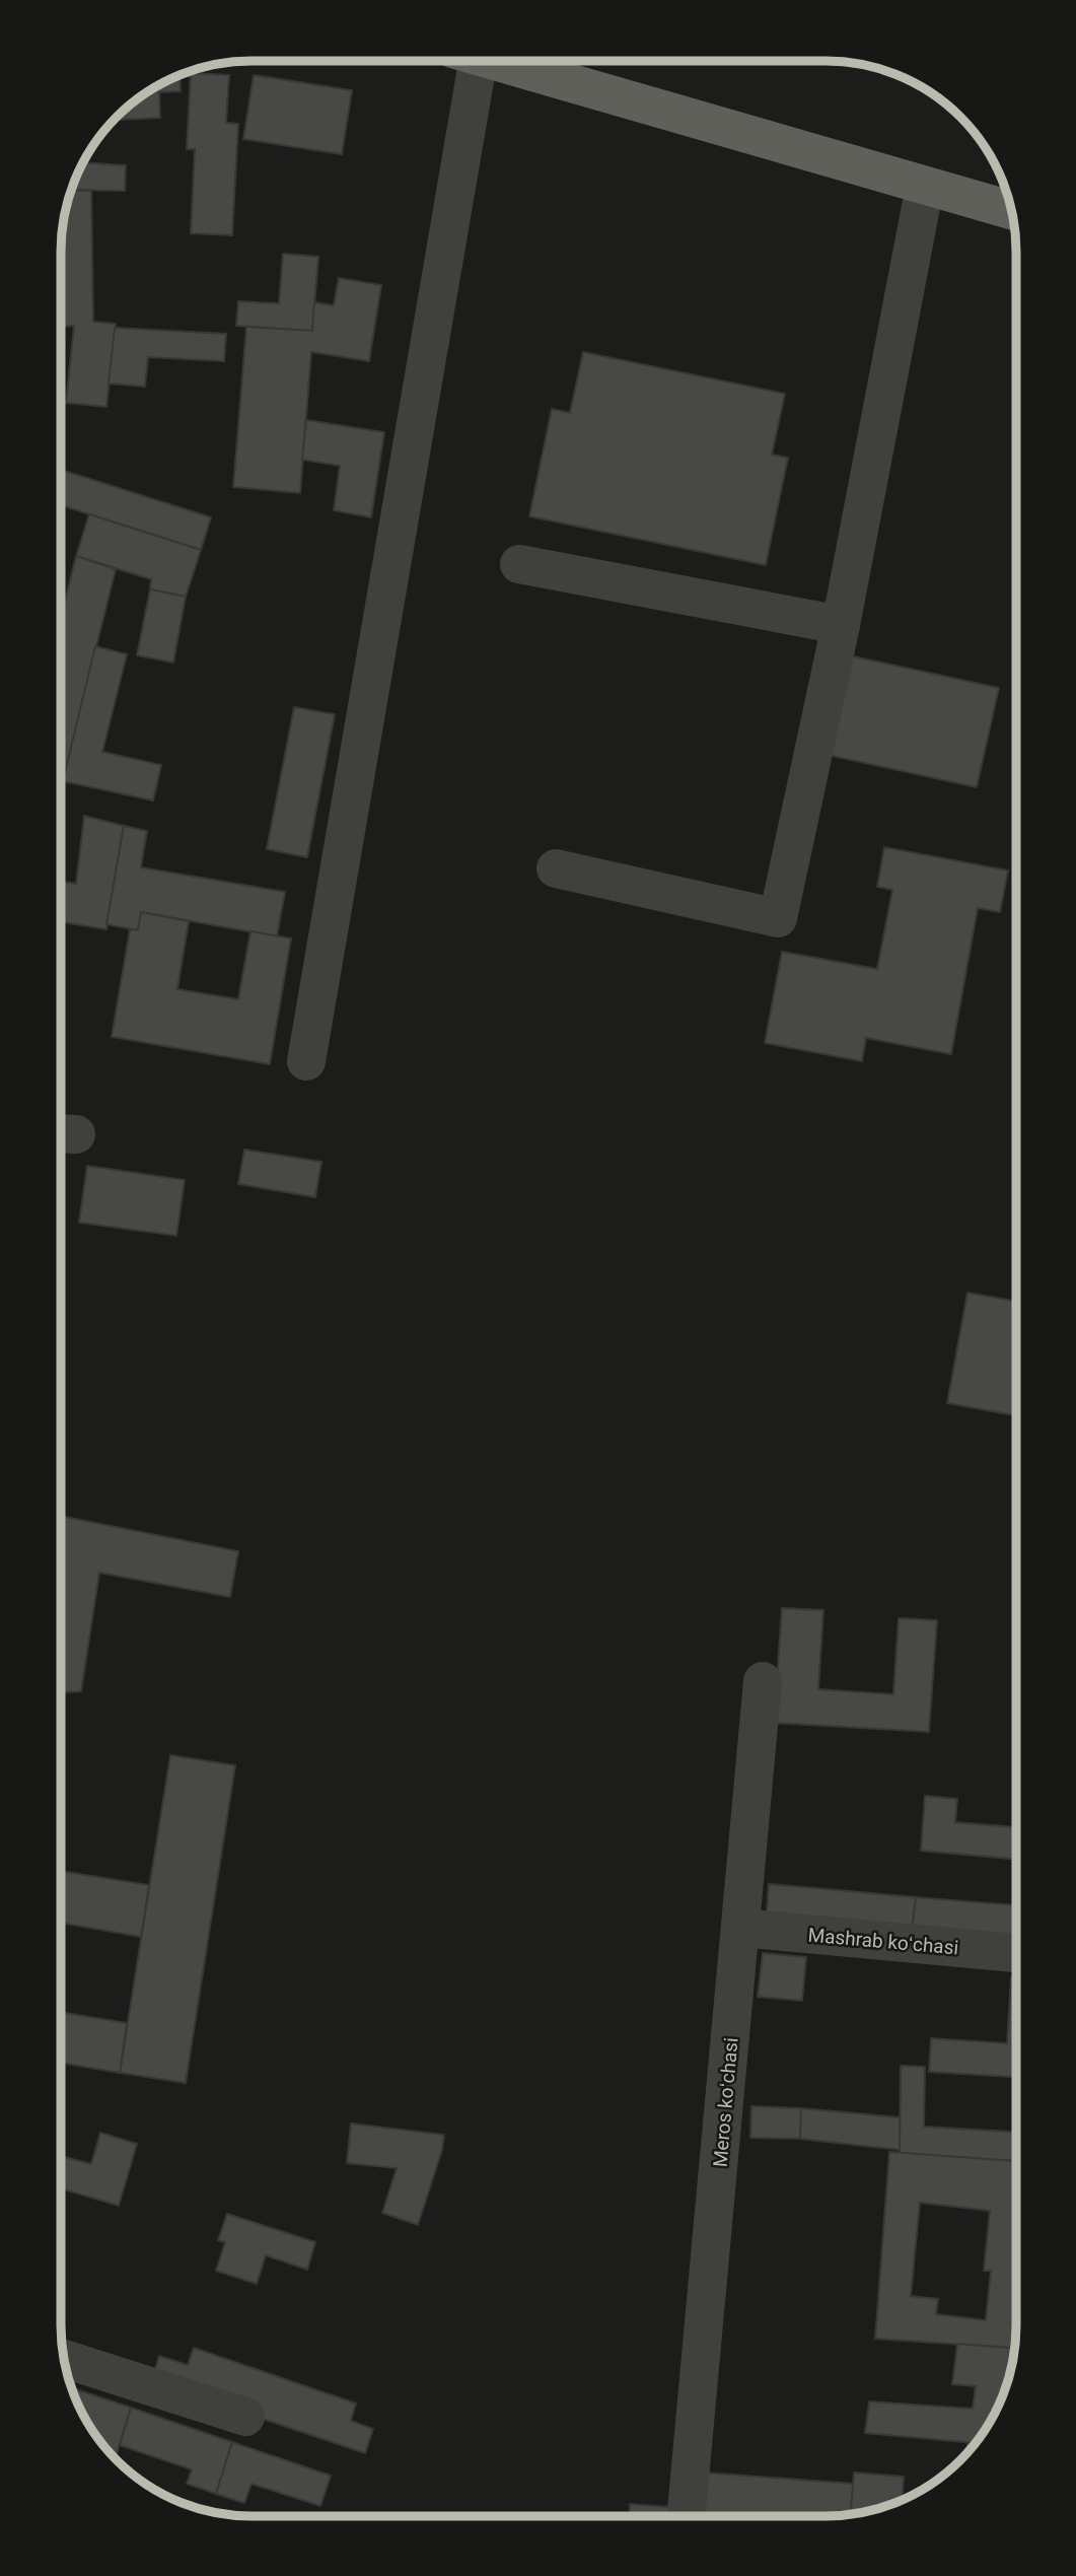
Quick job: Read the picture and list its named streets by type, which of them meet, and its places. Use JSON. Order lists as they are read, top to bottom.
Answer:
{
  "streets": {
    "street": ["Mashrab koʻchasi", "Meros koʻchasi"]
  },
  "crossings": [
    ["Mashrab koʻchasi", "Meros koʻchasi"]
  ]
}
